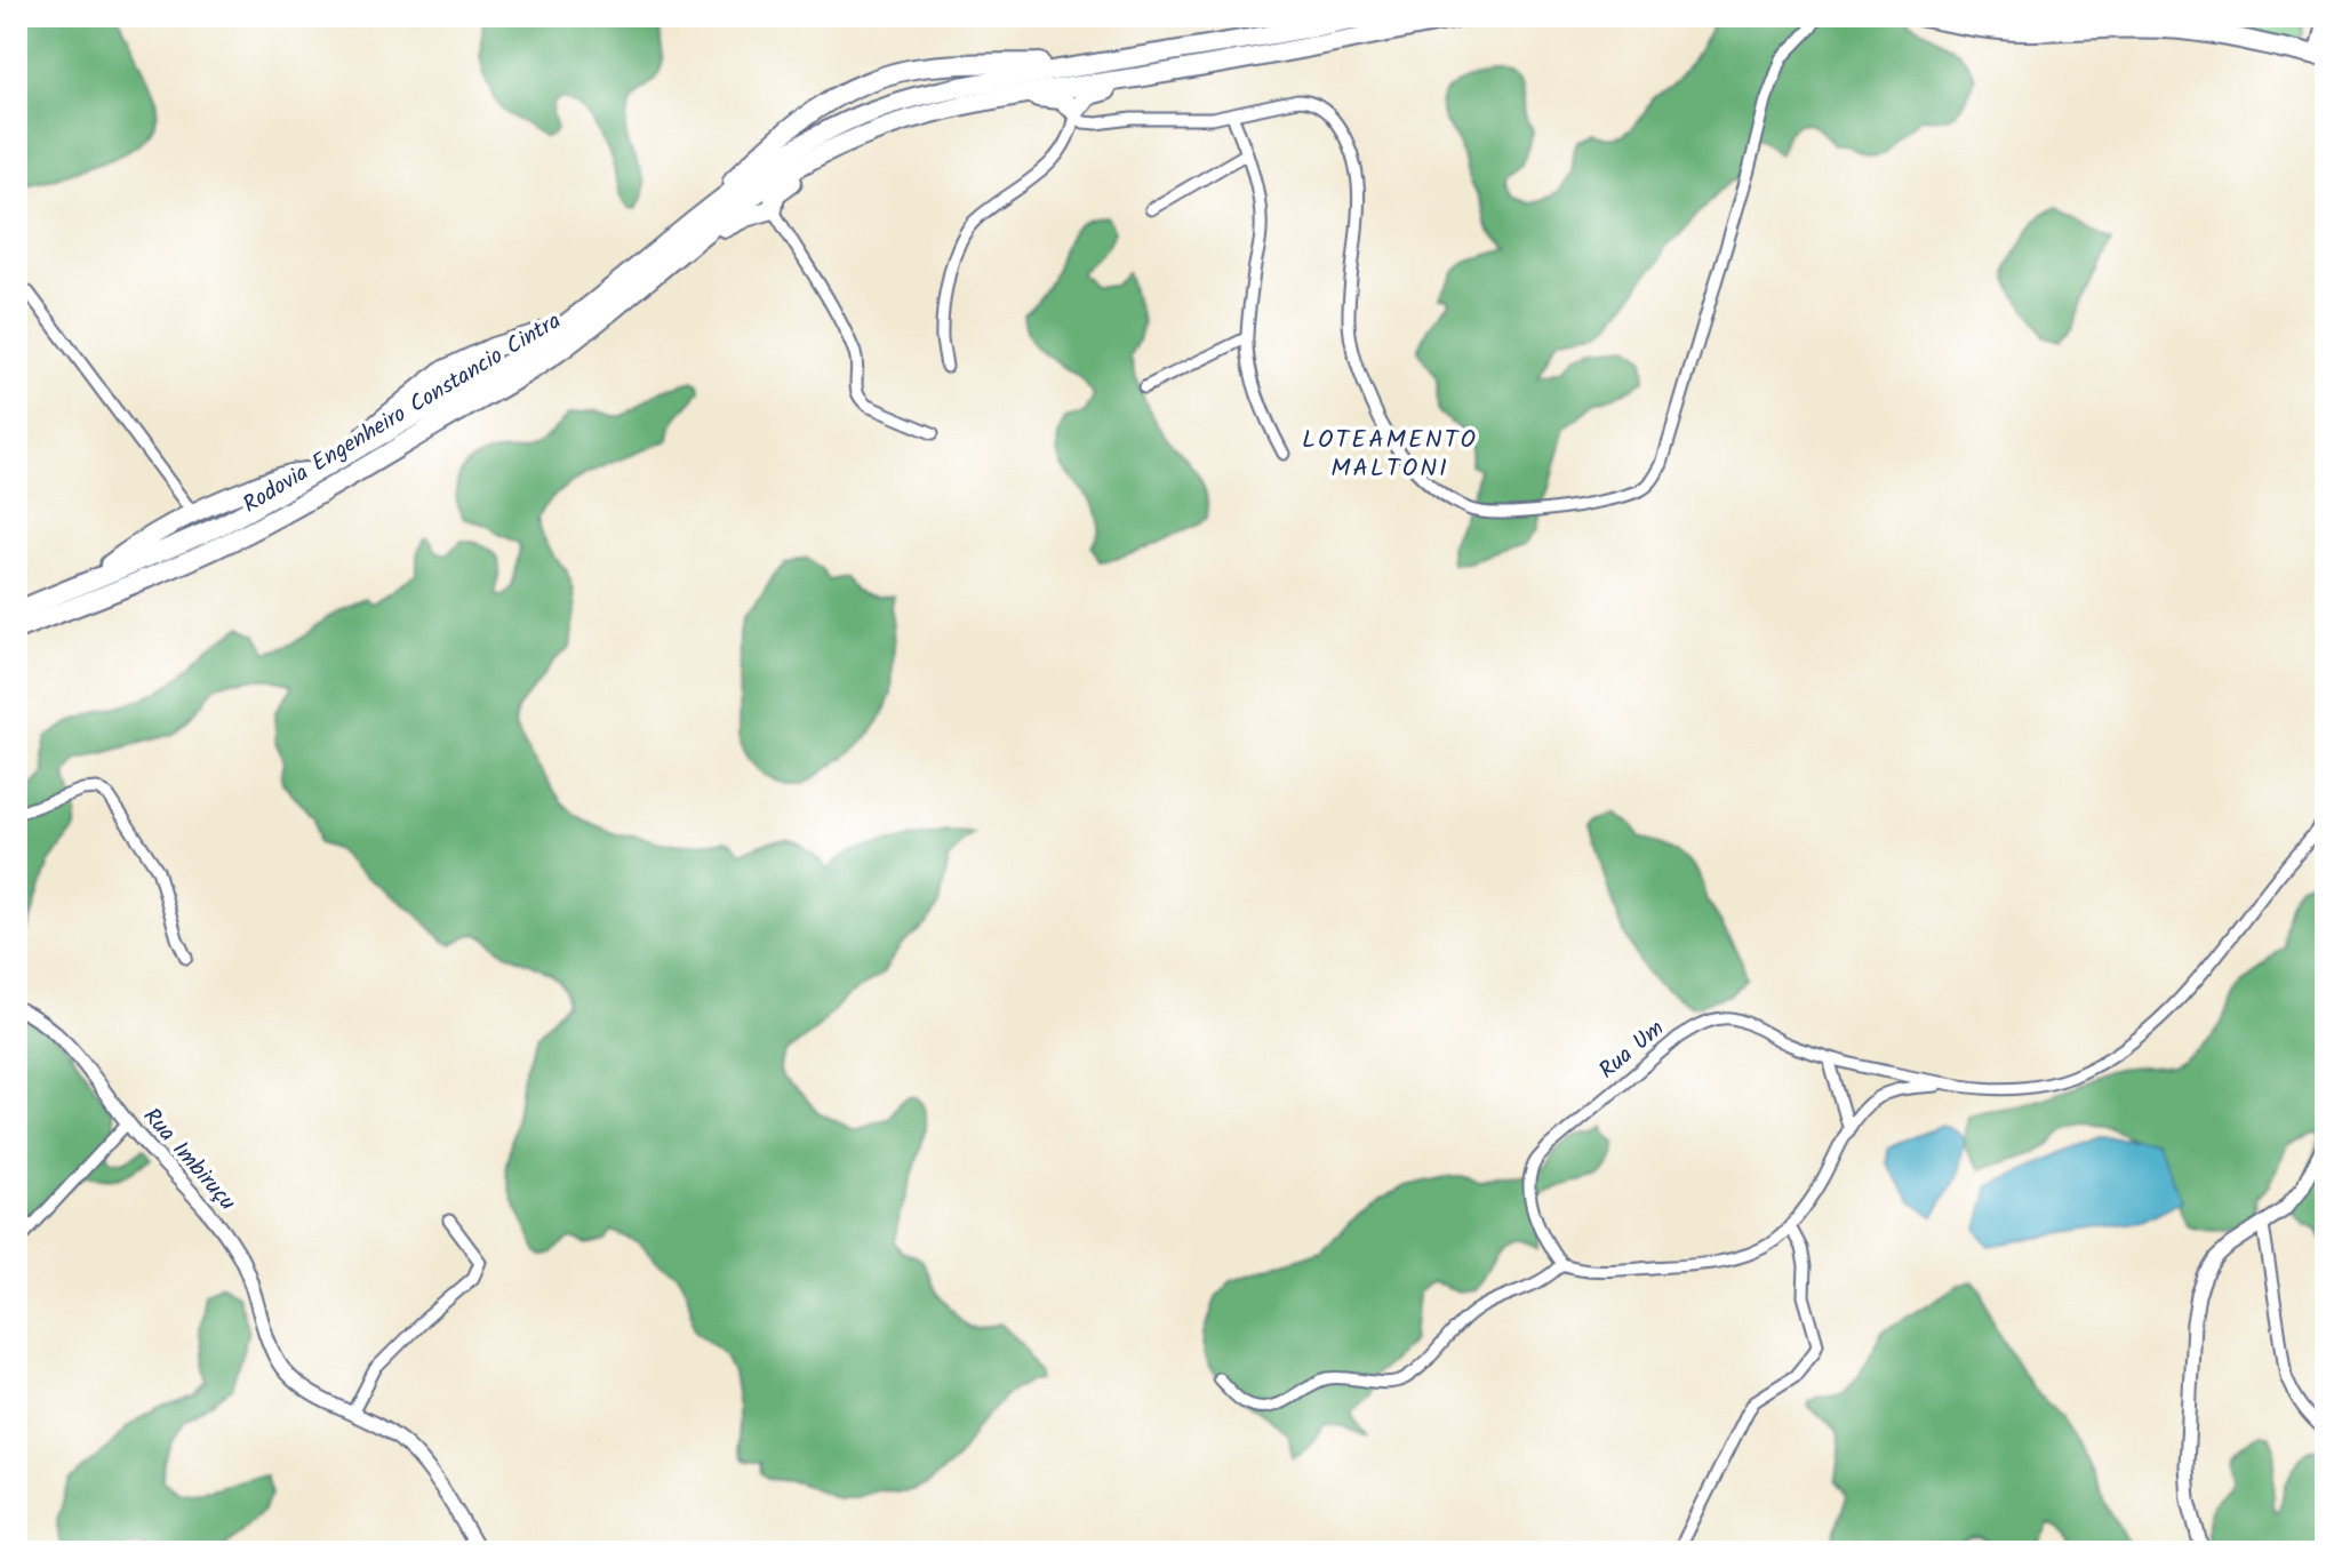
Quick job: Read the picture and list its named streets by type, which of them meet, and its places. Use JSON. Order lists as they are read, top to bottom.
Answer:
{
  "streets": {
    "highway": ["Rodovia Engenheiro Constancio Cintra"],
    "street": ["Rua Um", "Rua Imbiruçu"]
  },
  "districts": ["LOTEAMENTO MALTONI"]
}
